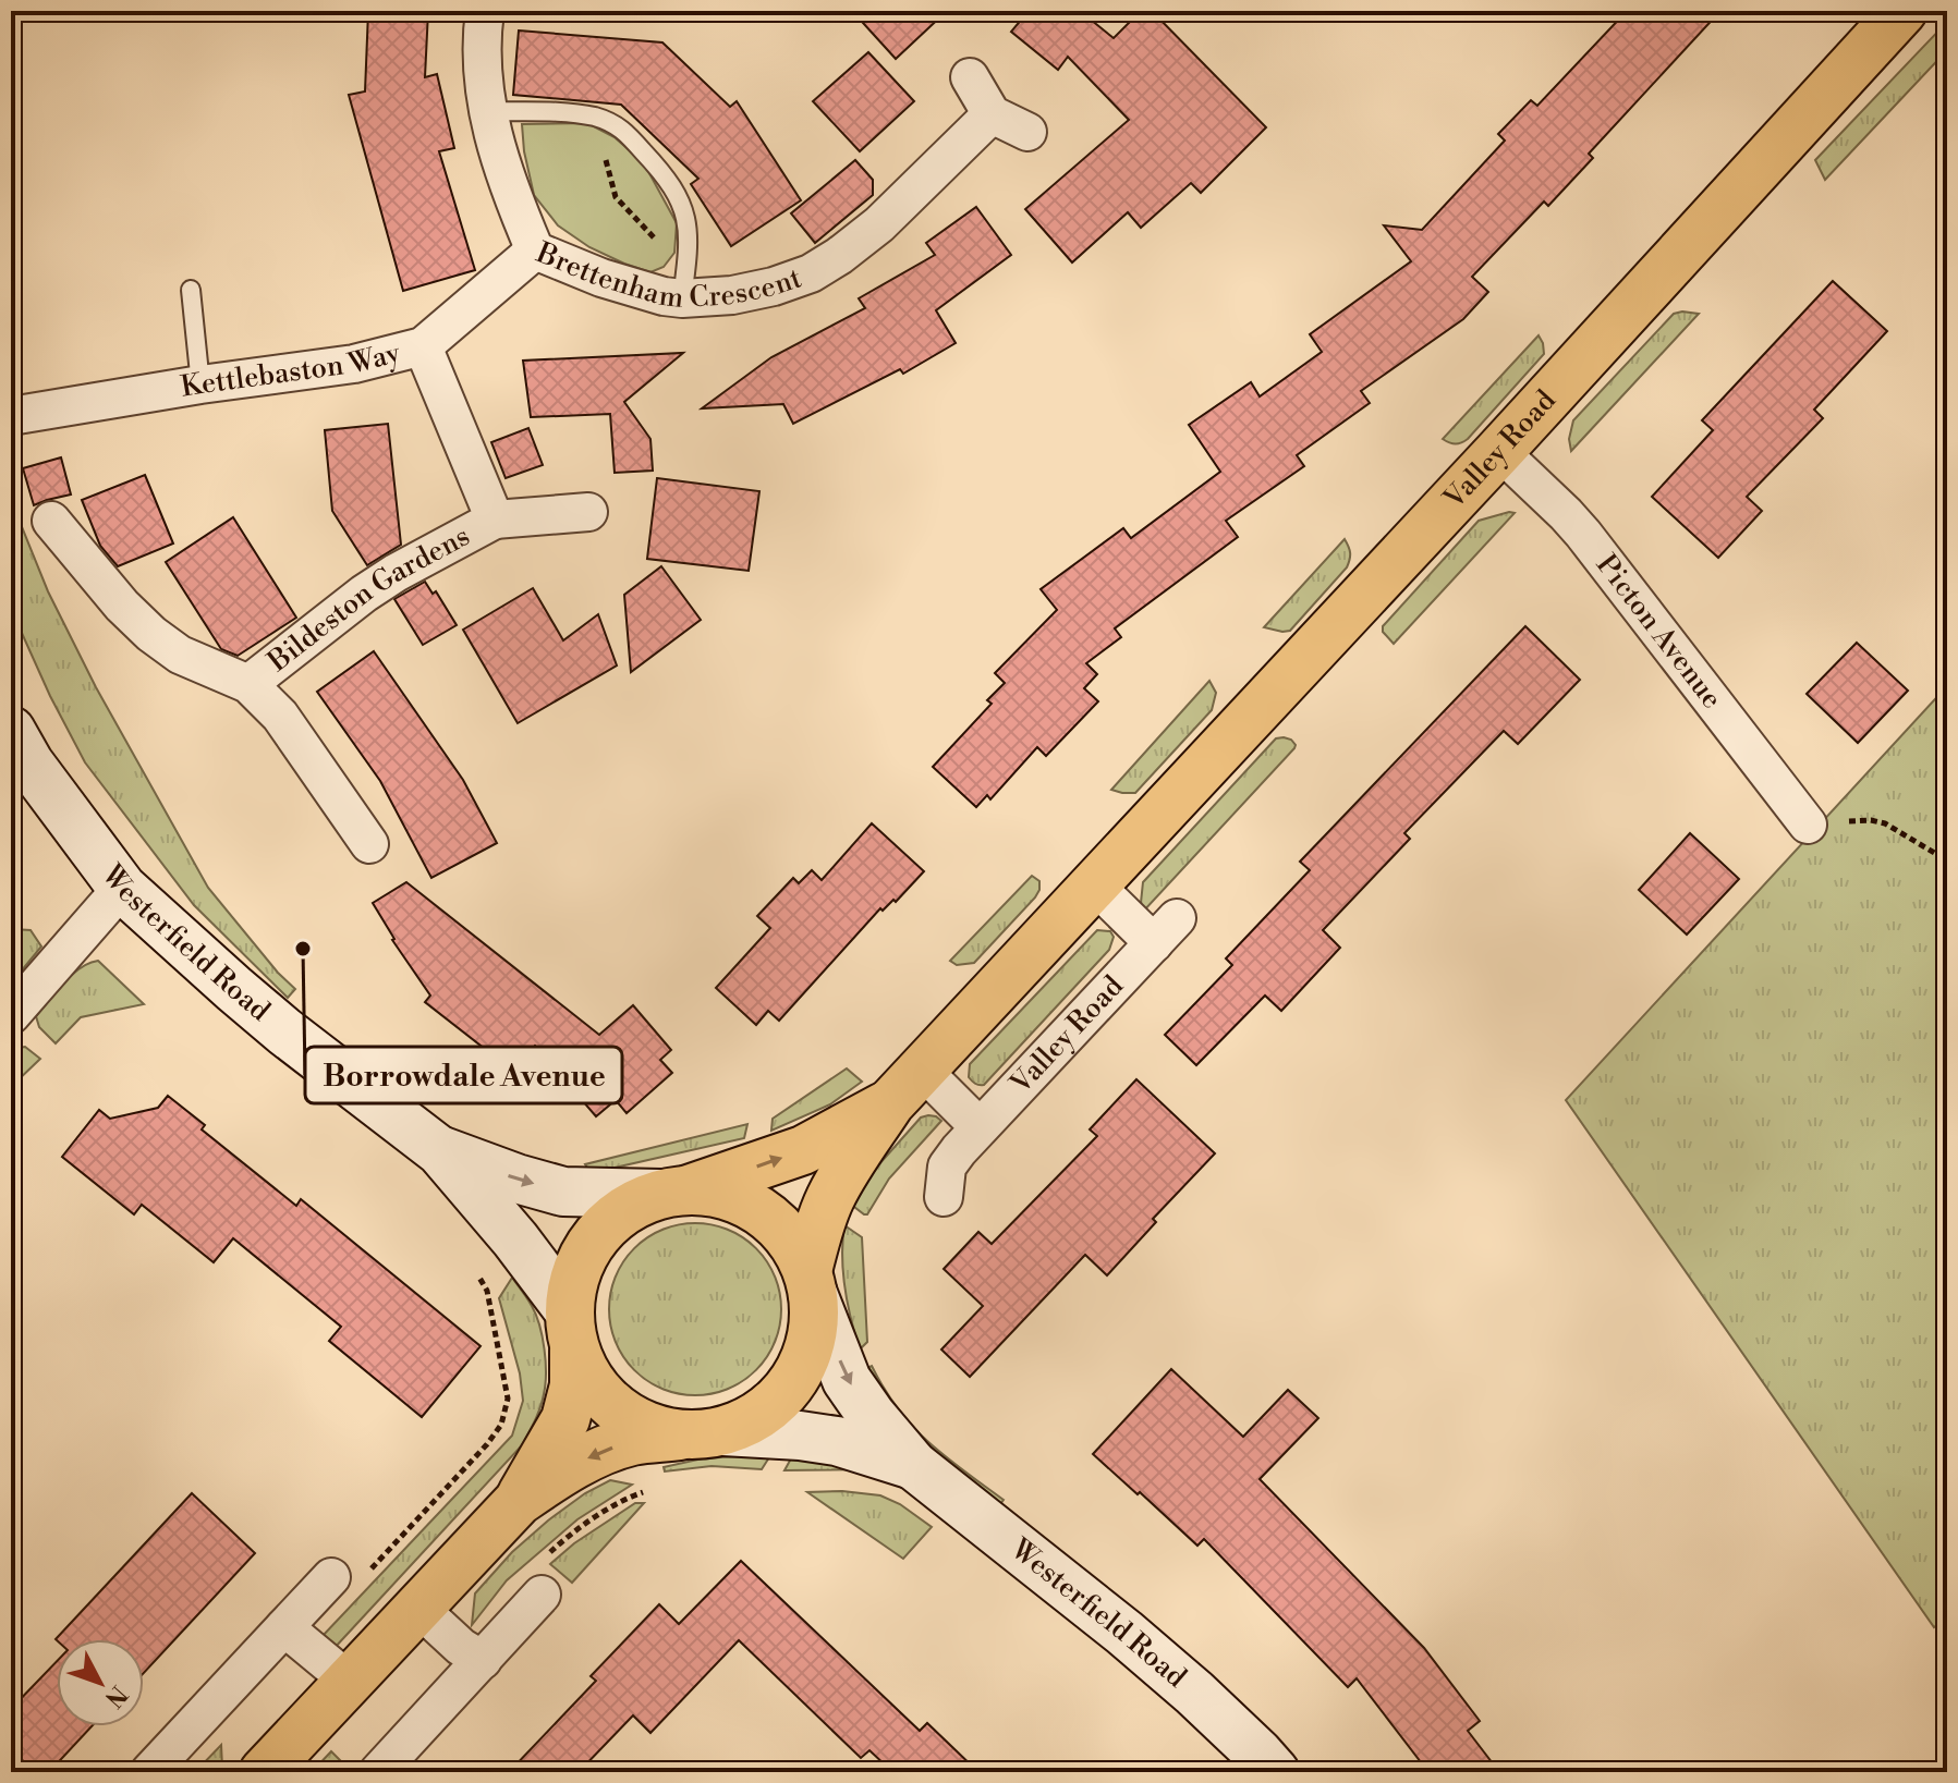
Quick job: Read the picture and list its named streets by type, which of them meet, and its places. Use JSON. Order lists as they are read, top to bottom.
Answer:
{
  "streets": {
    "main road": ["Valley Road", "Westerfield Road"],
    "street": [
      "Brettenham Crescent",
      "Kettlebaston Way",
      "Bildeston Gardens",
      "Picton Avenue"
    ]
  },
  "crossings": [
    ["Brettenham Crescent", "Kettlebaston Way"],
    ["Kettlebaston Way", "Bildeston Gardens"],
    ["Valley Road", "Picton Avenue"],
    ["Valley Road", "Westerfield Road"]
  ],
  "places": ["Borrowdale Avenue"],
  "north": "bottom right"
}
